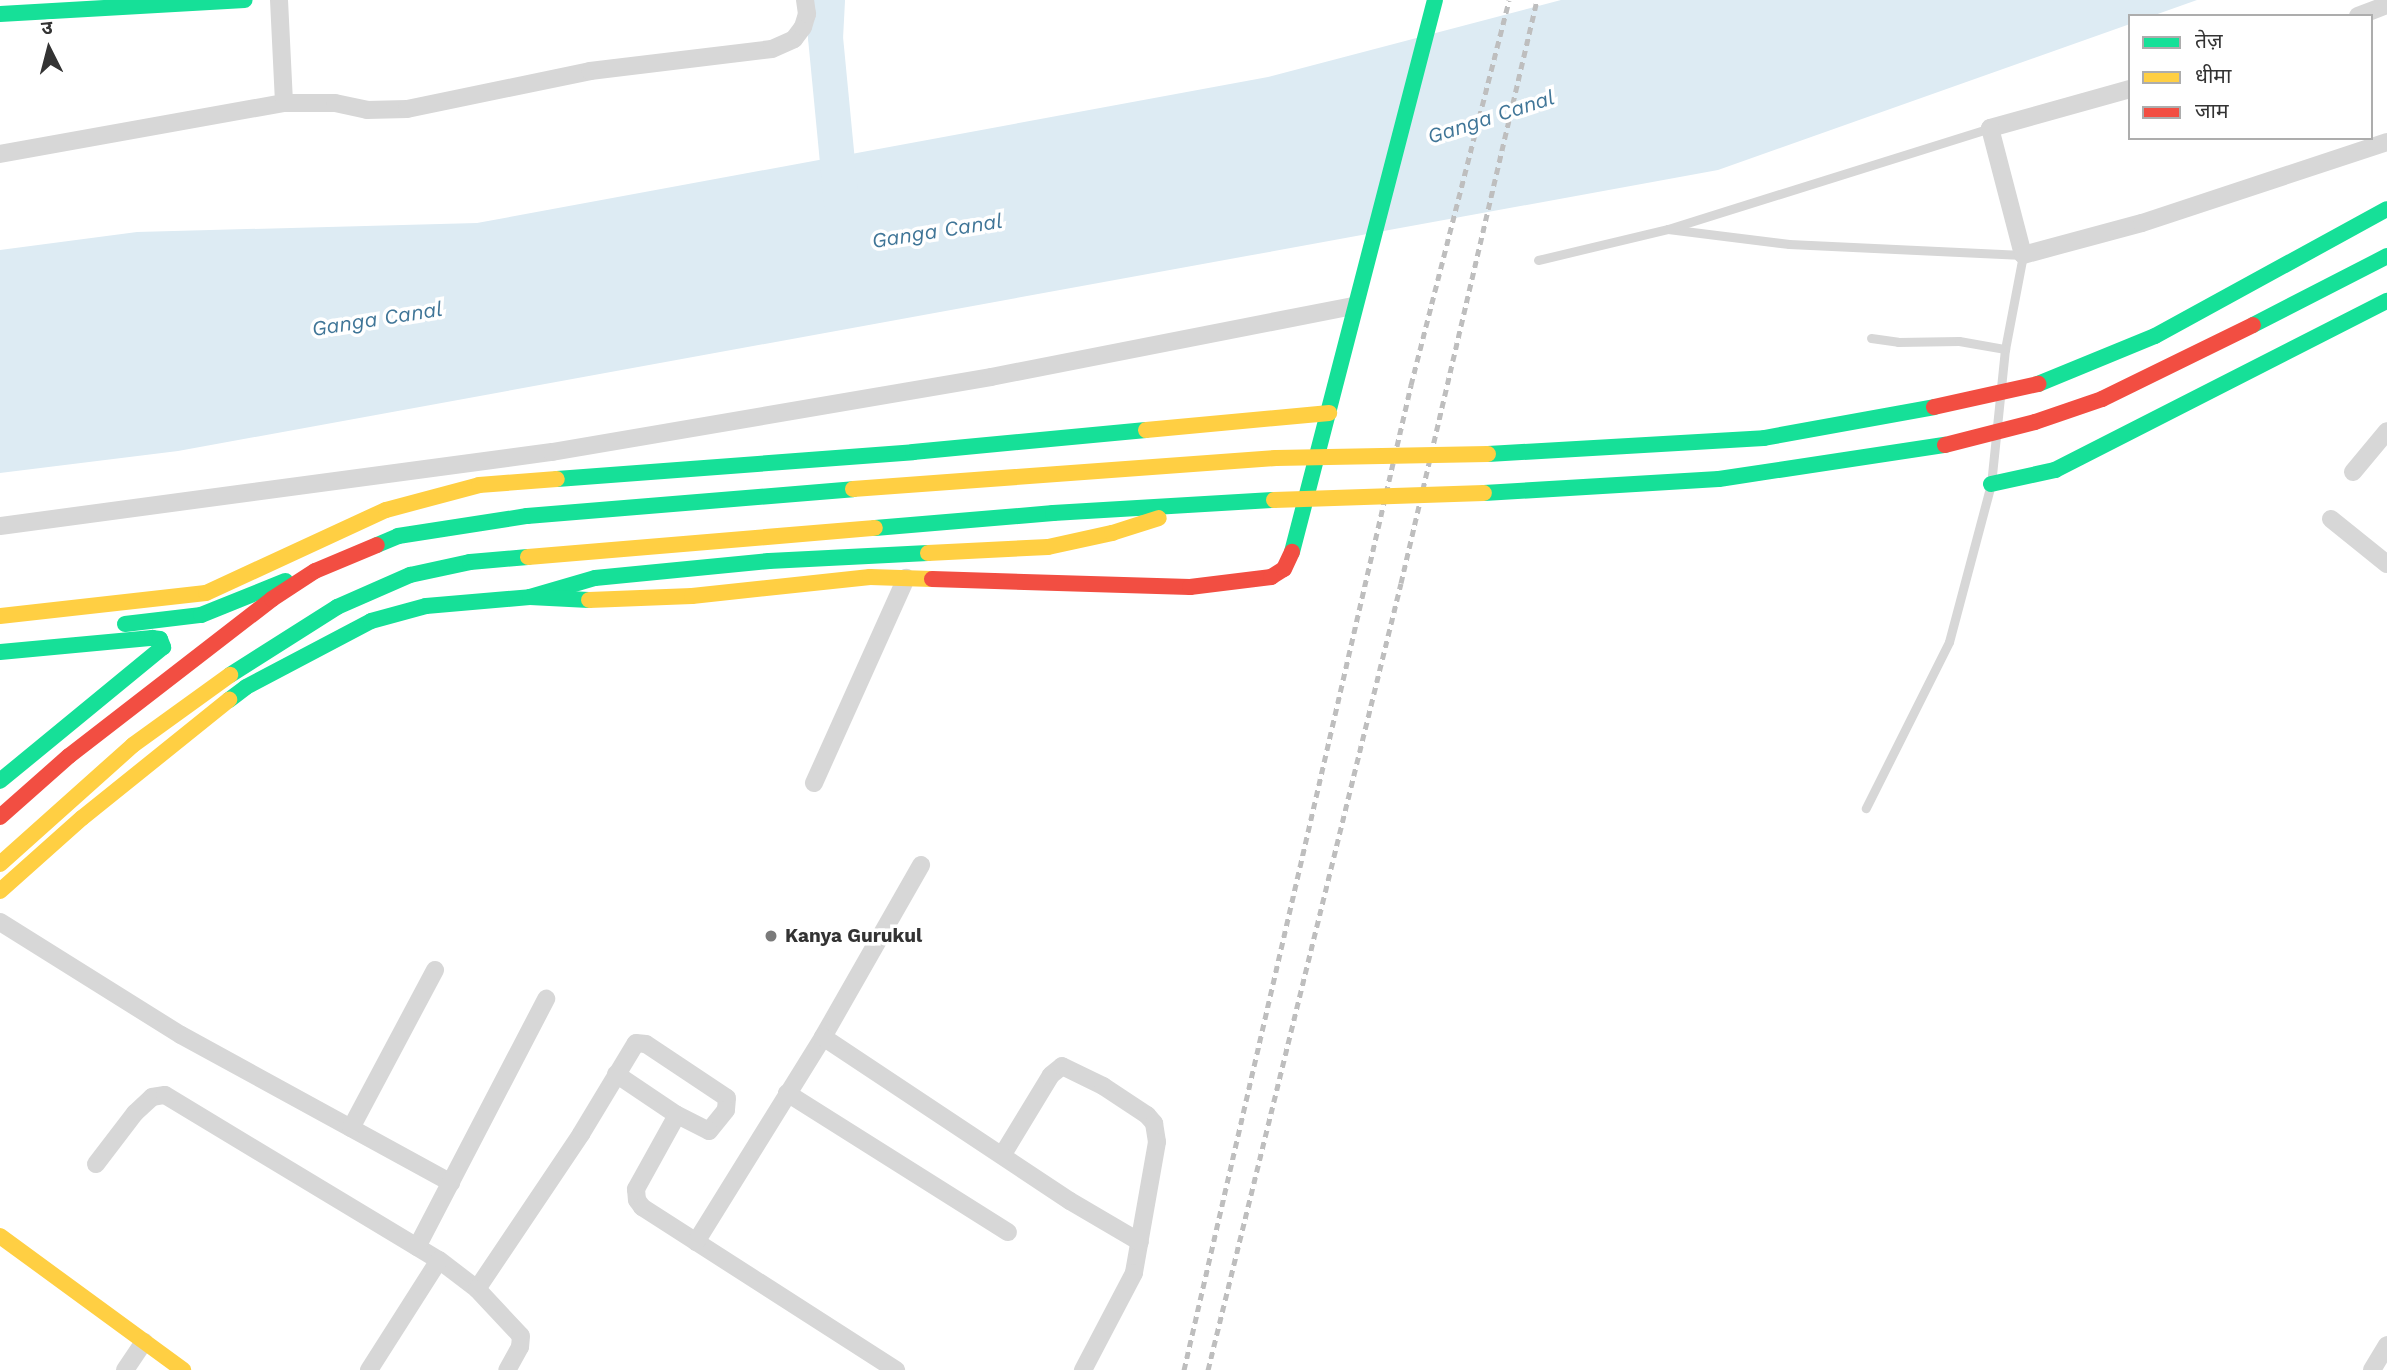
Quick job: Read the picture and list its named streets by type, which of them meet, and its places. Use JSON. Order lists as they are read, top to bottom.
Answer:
{
  "water": ["Ganga Canal"],
  "places": ["Kanya Gurukul"],
  "legend": ["तेज़", "धीमा", "जाम"],
  "north": "top"
}
